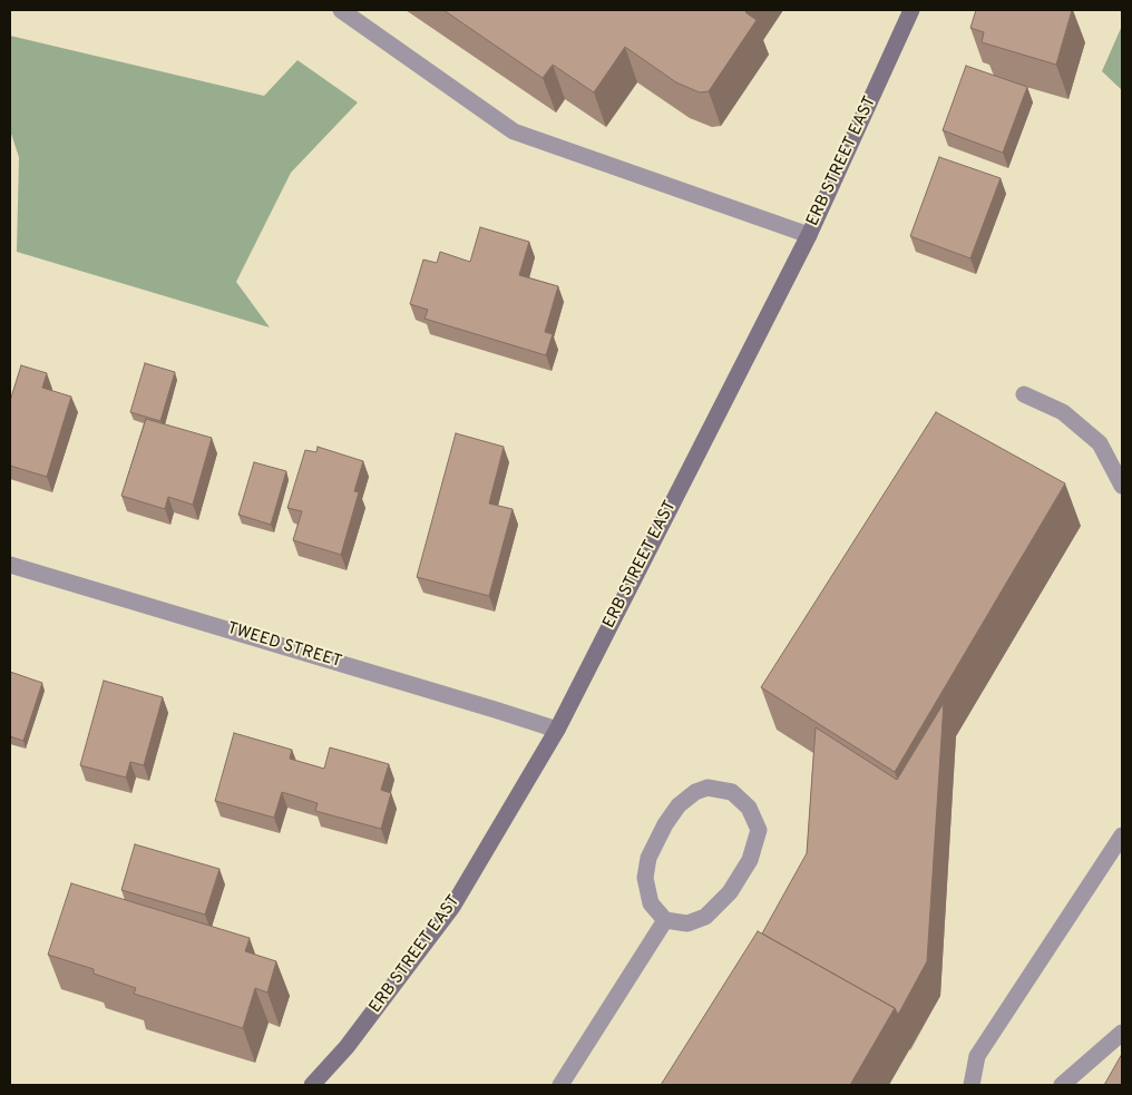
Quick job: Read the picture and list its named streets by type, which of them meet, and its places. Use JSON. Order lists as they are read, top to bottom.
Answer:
{
  "streets": {
    "main road": ["ERB STREET EAST"],
    "street": ["TWEED STREET"]
  },
  "crossings": [
    ["ERB STREET EAST", "TWEED STREET"]
  ]
}
